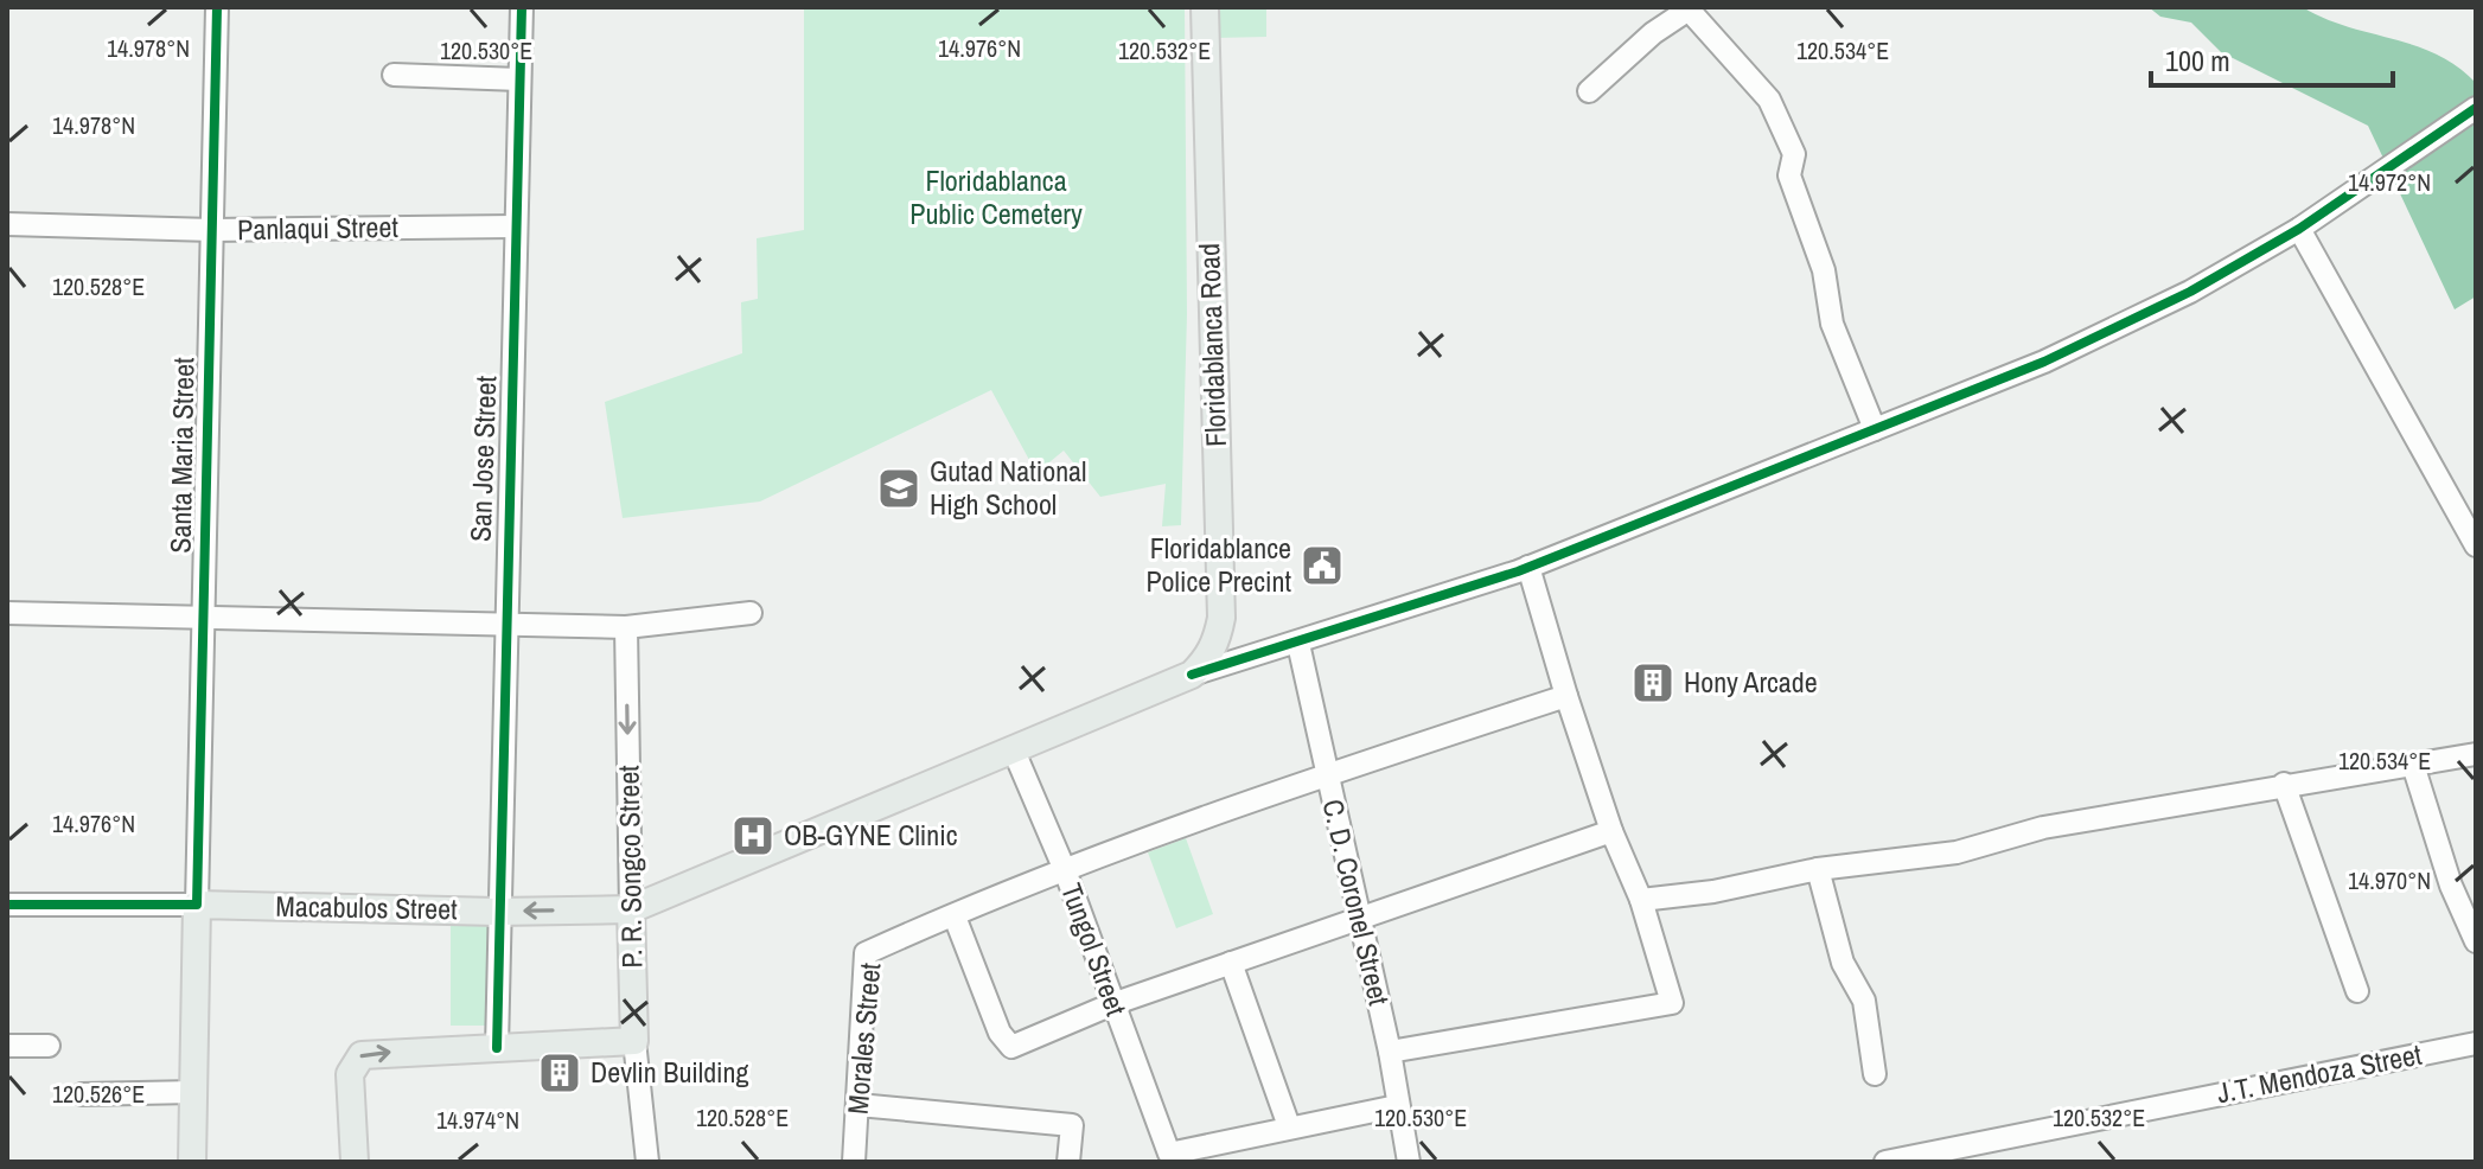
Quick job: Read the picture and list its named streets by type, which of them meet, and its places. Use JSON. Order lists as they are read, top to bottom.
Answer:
{
  "streets": {
    "main road": [
      "Floridablanca Road",
      "Santa Maria Street",
      "P. R. Songco Street",
      "Macabulos Street"
    ],
    "street": [
      "Panlaqui Street",
      "San Jose Street",
      "C. D. Coronel Street",
      "Tungol Street",
      "Morales Street",
      "J.T. Mendoza Street"
    ]
  },
  "crossings": [
    ["Panlaqui Street", "Santa Maria Street"],
    ["Panlaqui Street", "San Jose Street"],
    ["Floridablanca Road", "Macabulos Street"],
    ["Santa Maria Street", "Macabulos Street"],
    ["San Jose Street", "Macabulos Street"],
    ["P. R. Songco Street", "Macabulos Street"],
    ["Macabulos Street", "Tungol Street"]
  ],
  "one_way": ["P. R. Songco Street"],
  "parks": ["Floridablanca Public Cemetery"],
  "places": {
    "school or university": ["Gutad National High School"],
    "public building": ["Floridablance Police Precint"],
    "building": ["Hony Arcade", "Devlin Building"],
    "hospital": ["OB-GYNE Clinic"]
  },
  "scale_bar": "100 m",
  "coordinates": [
    "14.978°N",
    "14.976°N",
    "120.534°E",
    "120.530°E",
    "120.532°E",
    "14.972°N",
    "120.528°E",
    "14.970°N",
    "120.526°E",
    "14.974°N"
  ]
}
